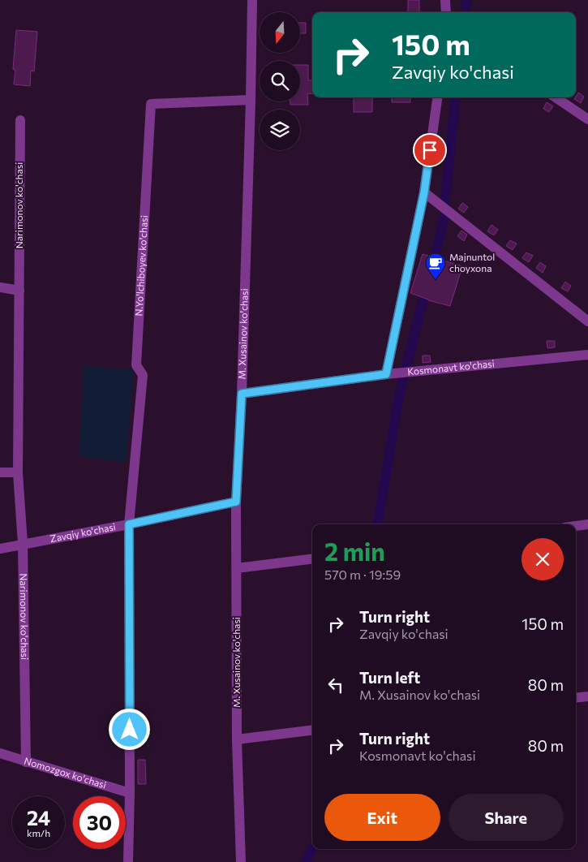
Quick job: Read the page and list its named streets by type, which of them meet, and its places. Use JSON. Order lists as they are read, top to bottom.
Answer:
{
  "streets": {
    "street": [
      "Narimonov ko'chasi",
      "N.Yo'lchiboyev ko'chasi",
      "M. Xusainov ko'chasi",
      "Kosmonavt ko'chasi",
      "Zavqiy ko'chasi",
      "Nomozgox ko'chasi"
    ]
  },
  "crossings": [
    ["Narimonov ko'chasi", "Zavqiy ko'chasi"],
    ["Narimonov ko'chasi", "Nomozgox ko'chasi"],
    ["N.Yo'lchiboyev ko'chasi", "M. Xusainov ko'chasi"],
    ["N.Yo'lchiboyev ko'chasi", "Zavqiy ko'chasi"],
    ["M. Xusainov ko'chasi", "Kosmonavt ko'chasi"],
    ["M. Xusainov ko'chasi", "Zavqiy ko'chasi"]
  ],
  "places": {
    "cafe": ["Majnuntol choyxona"]
  },
  "north": "bottom",
  "page": {
    "turn": ["150 m", "Zavqiy ko'chasi"],
    "heading": ["2 min", "570 m · 19:59"],
    "list": [
      {
        "name": "Turn right",
        "note": "Zavqiy ko'chasi",
        "value": "150 m"
      },
      {
        "name": "Turn left",
        "note": "M. Xusainov ko'chasi",
        "value": "80 m"
      },
      {
        "name": "Turn right",
        "note": "Kosmonavt ko'chasi",
        "value": "80 m"
      }
    ],
    "buttons": ["Exit", "Share"],
    "speed": "24 km/h",
    "limit": "30"
  }
}
